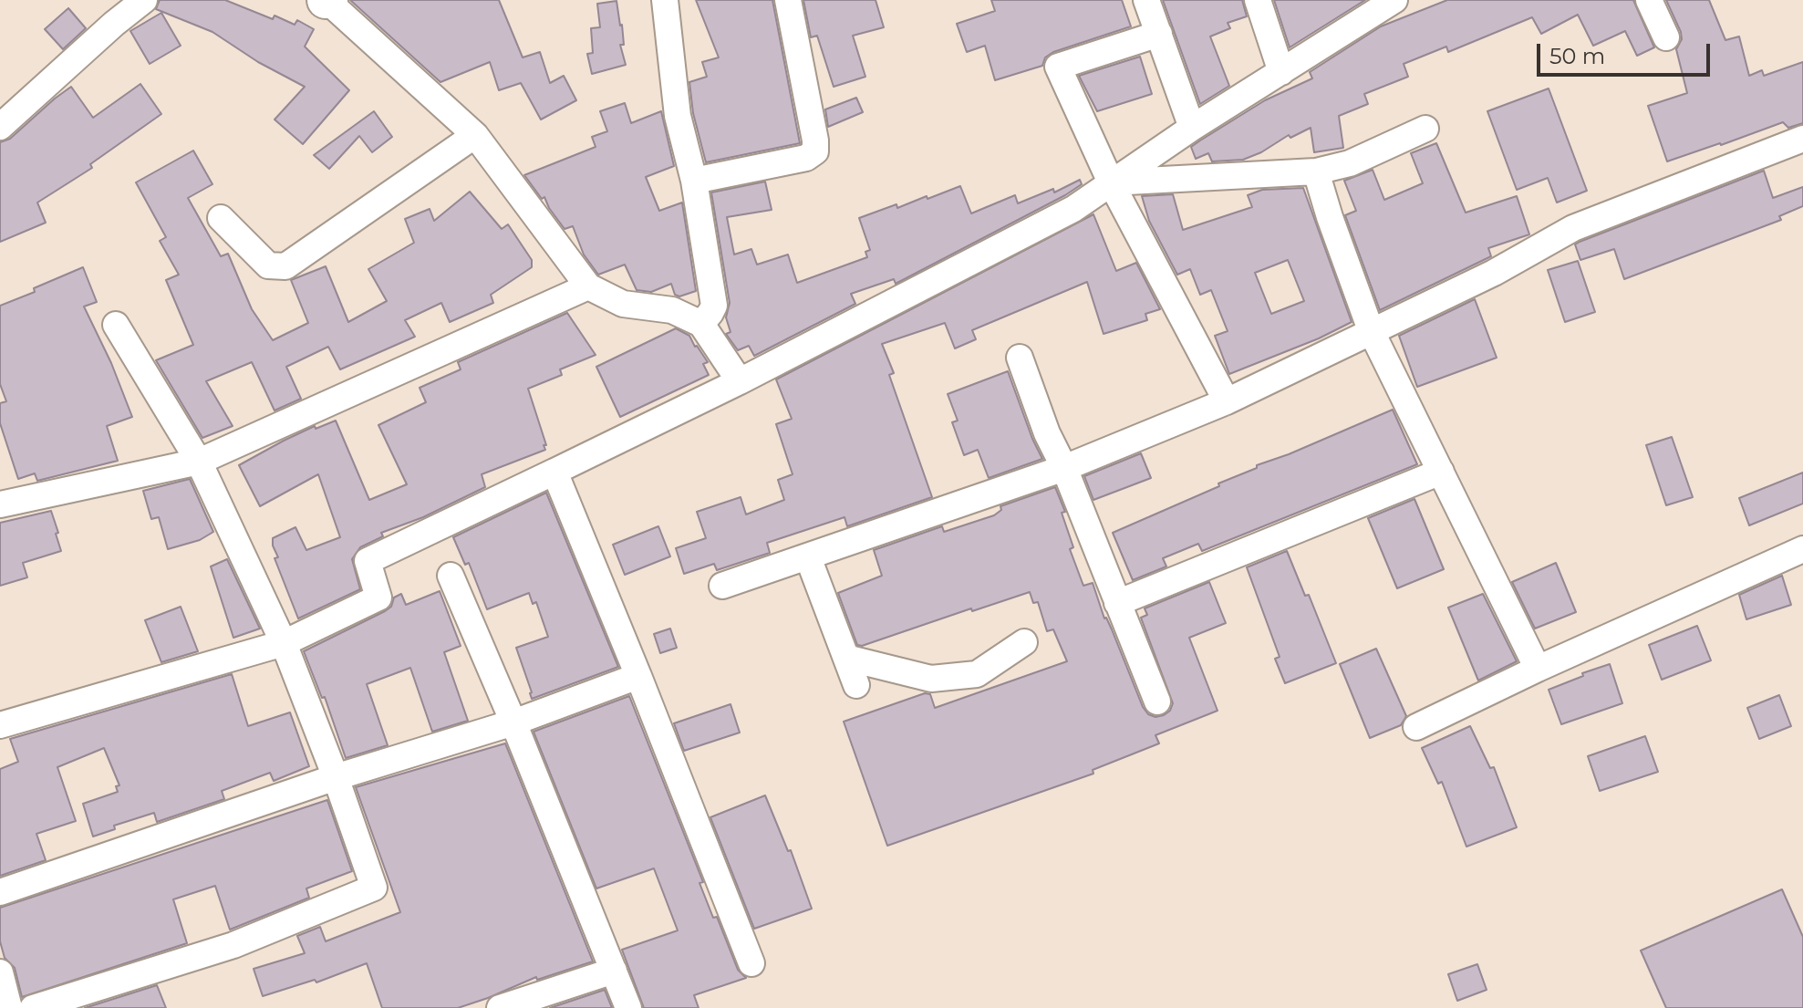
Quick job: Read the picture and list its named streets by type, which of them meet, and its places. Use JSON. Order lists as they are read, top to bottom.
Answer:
{
  "scale_bar": "50 m"
}
